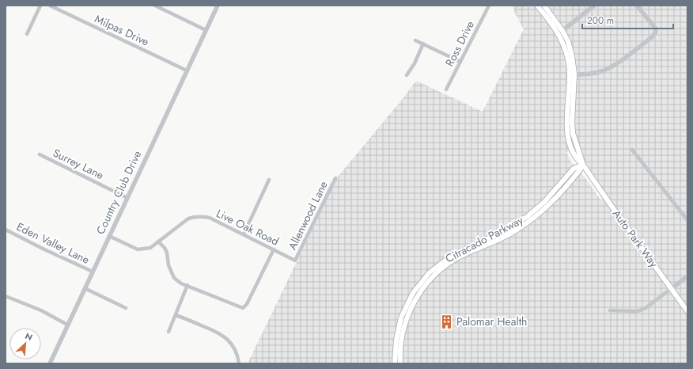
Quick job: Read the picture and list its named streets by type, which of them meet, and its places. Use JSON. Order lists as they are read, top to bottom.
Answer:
{
  "streets": {
    "main road": ["Auto Park Way", "Citracado Parkway"],
    "street": [
      "Milpas Drive",
      "Ross Drive",
      "Surrey Lane",
      "Country Club Drive",
      "Allenwood Lane",
      "Live Oak Road",
      "Eden Valley Lane"
    ]
  },
  "crossings": [
    ["Milpas Drive", "Country Club Drive"],
    ["Surrey Lane", "Country Club Drive"],
    ["Country Club Drive", "Live Oak Road"],
    ["Country Club Drive", "Eden Valley Lane"],
    ["Allenwood Lane", "Live Oak Road"],
    ["Auto Park Way", "Citracado Parkway"]
  ],
  "places": {
    "building": ["Palomar Health"]
  },
  "scale_bar": "200 m",
  "north": "top right"
}
